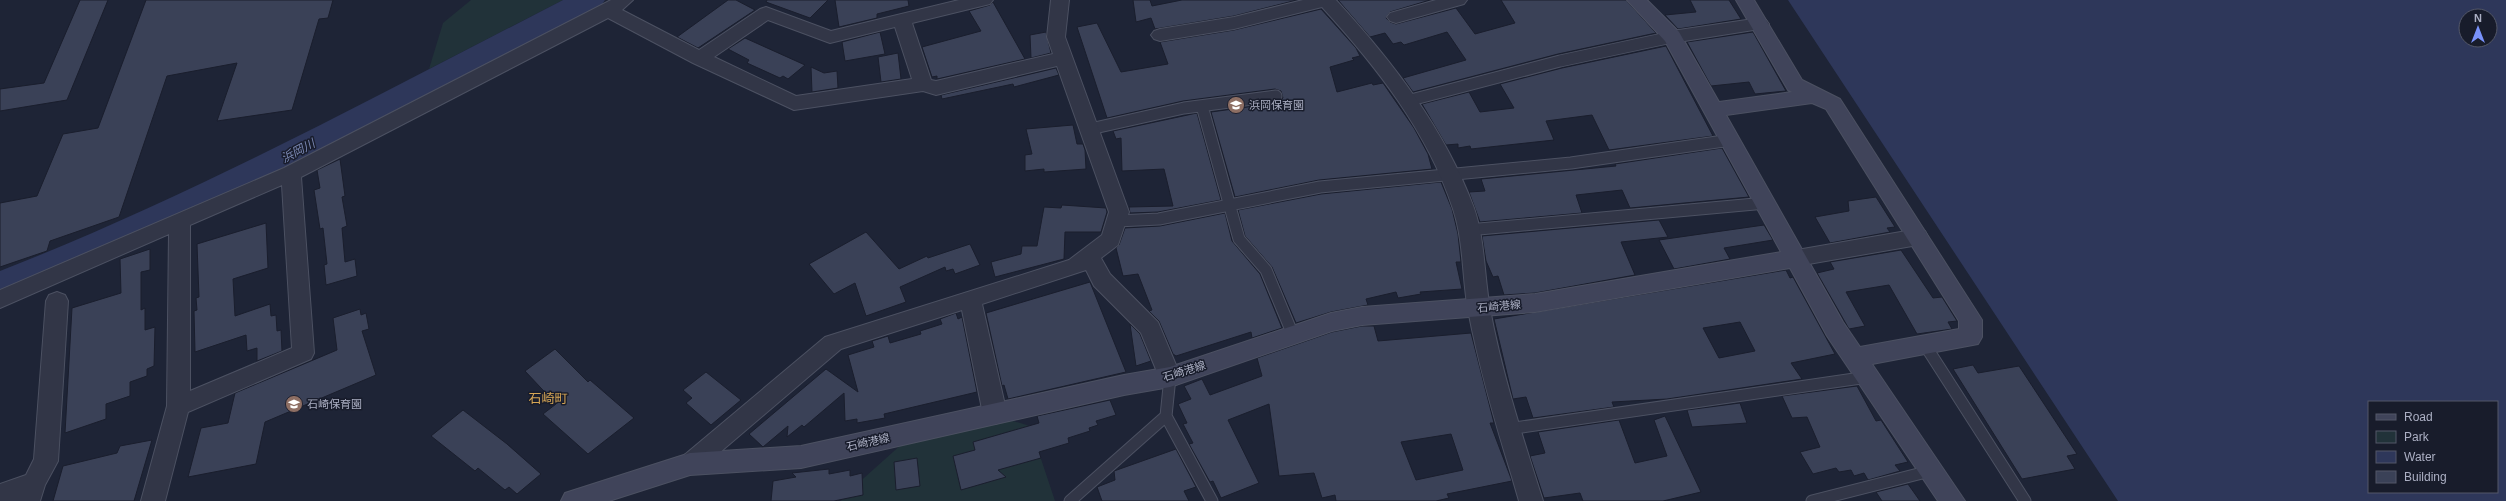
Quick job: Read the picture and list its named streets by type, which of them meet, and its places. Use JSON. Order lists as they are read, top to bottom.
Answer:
{
  "streets": {
    "street": ["石崎港線"]
  },
  "districts": ["石崎町"],
  "water": ["浜岡川"],
  "places": {
    "school or university": ["浜岡保育園", "石崎保育園"]
  },
  "legend": [
    "Road",
    "Park",
    "Water",
    "Building"
  ],
  "north": "top"
}
